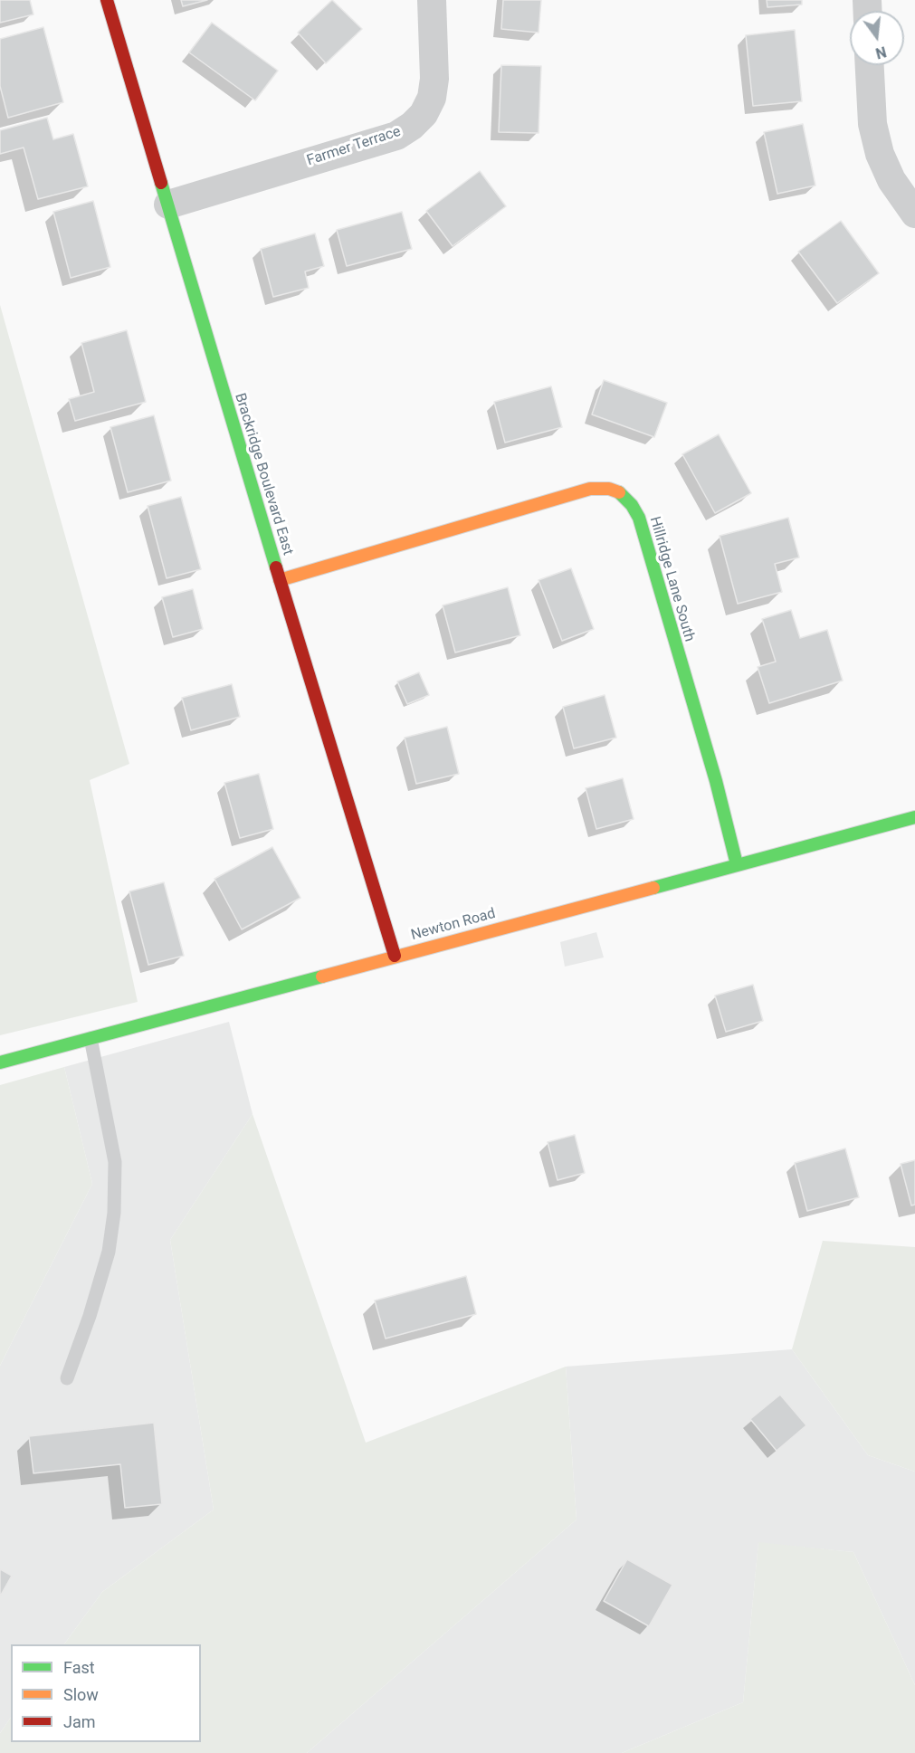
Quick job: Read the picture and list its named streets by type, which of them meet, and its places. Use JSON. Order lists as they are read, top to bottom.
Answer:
{
  "streets": {
    "street": [
      "Farmer Terrace",
      "Brackridge Boulevard East",
      "Hillridge Lane South",
      "Newton Road"
    ]
  },
  "crossings": [
    ["Farmer Terrace", "Brackridge Boulevard East"],
    ["Brackridge Boulevard East", "Hillridge Lane South"],
    ["Brackridge Boulevard East", "Newton Road"],
    ["Hillridge Lane South", "Newton Road"]
  ],
  "legend": ["Fast", "Slow", "Jam"],
  "north": "bottom"
}
